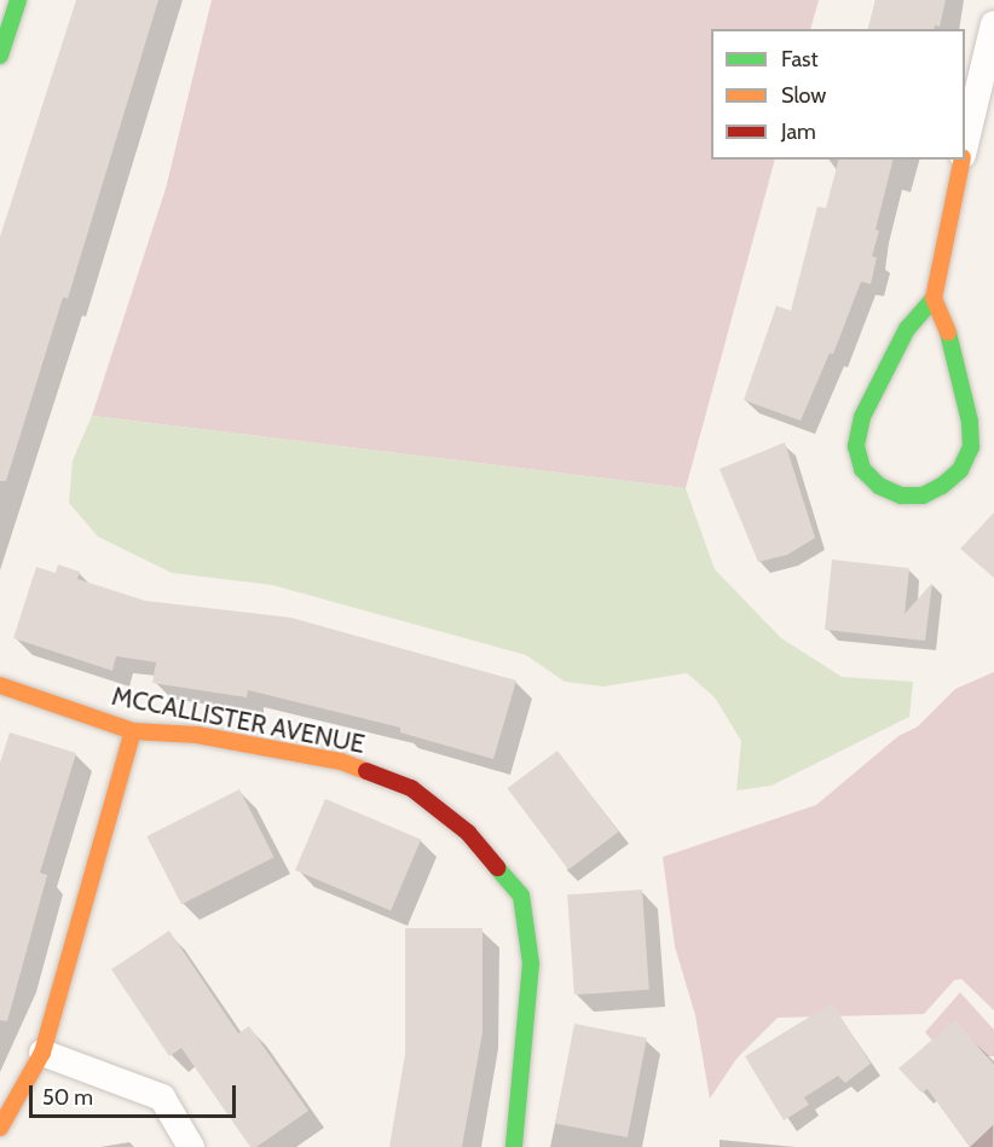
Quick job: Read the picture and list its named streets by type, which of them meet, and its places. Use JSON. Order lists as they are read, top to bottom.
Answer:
{
  "streets": {
    "street": ["MCCALLISTER AVENUE"]
  },
  "legend": ["Fast", "Slow", "Jam"],
  "scale_bar": "50 m"
}
